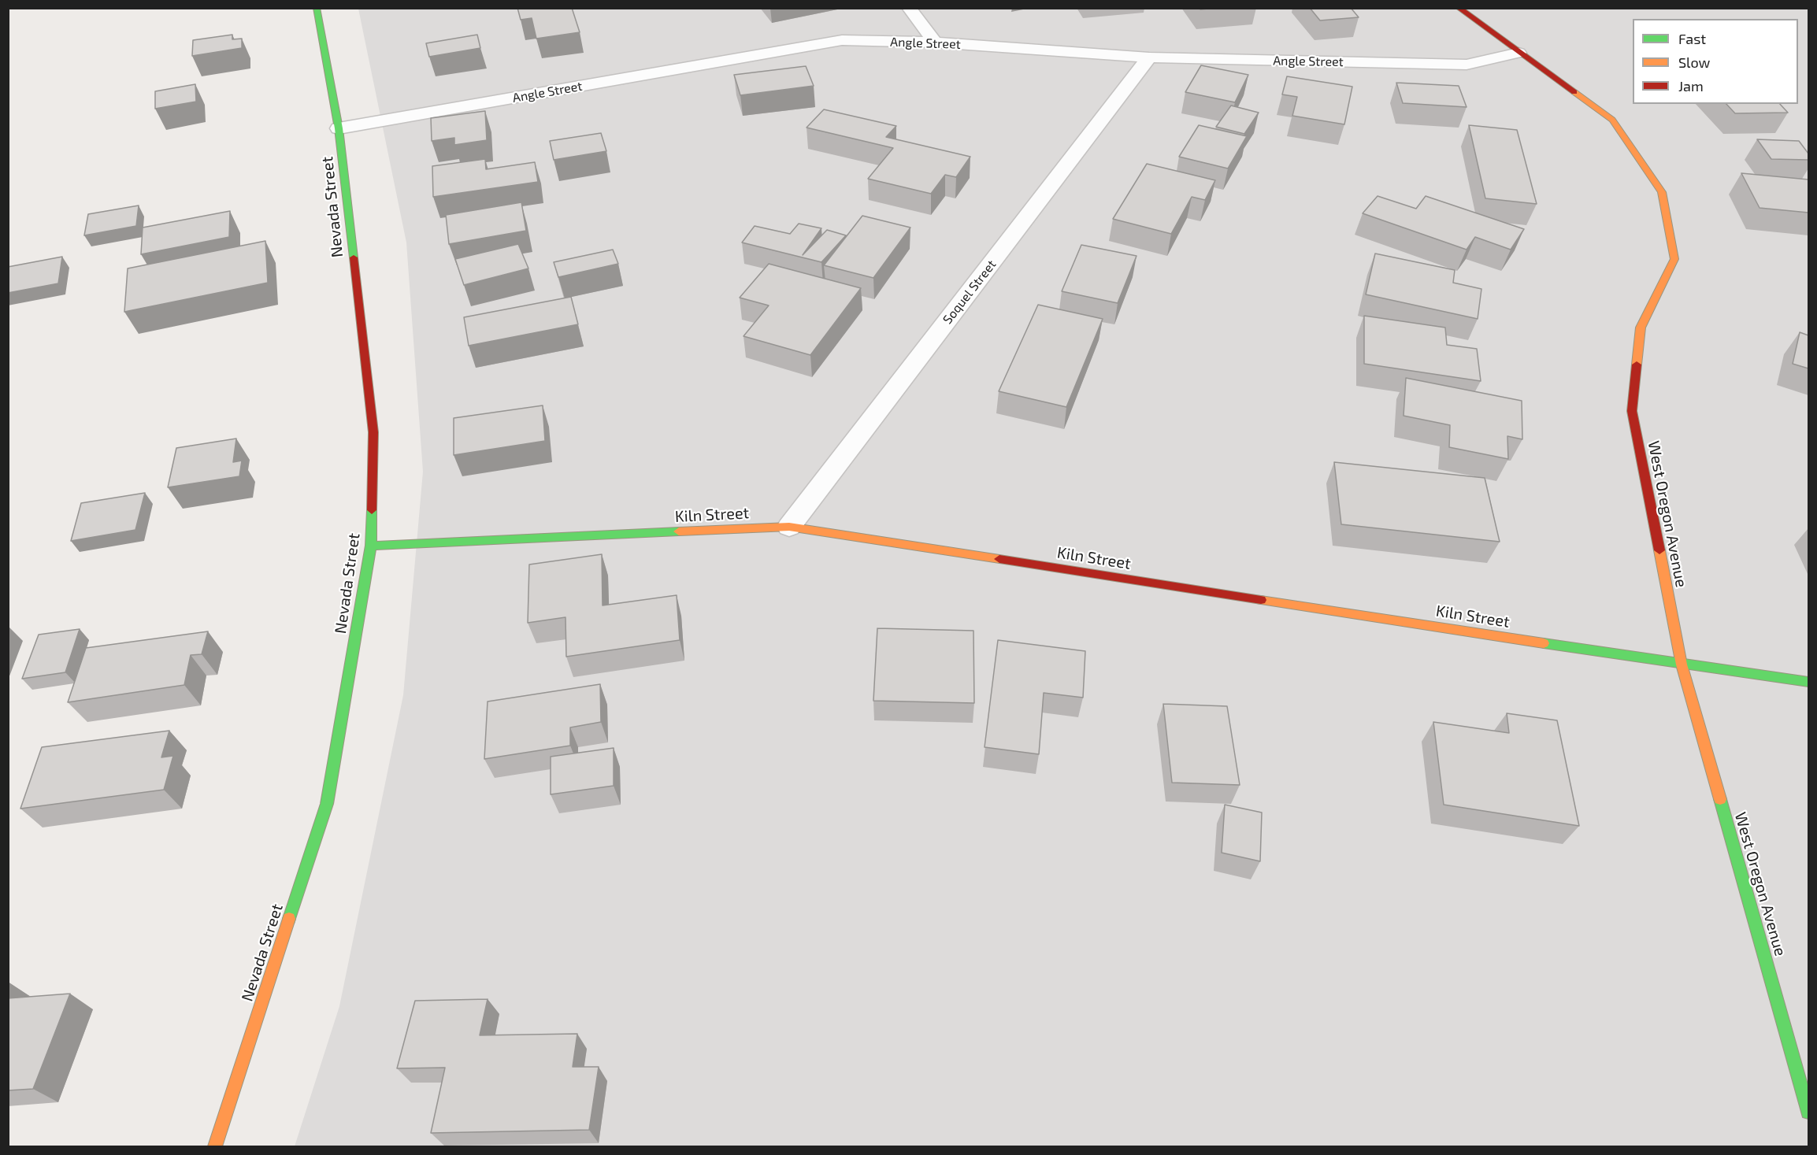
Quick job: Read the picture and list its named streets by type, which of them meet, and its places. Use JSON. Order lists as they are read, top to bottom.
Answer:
{
  "streets": {
    "street": [
      "Angle Street",
      "Nevada Street",
      "Soquel Street",
      "West Oregon Avenue",
      "Kiln Street"
    ]
  },
  "crossings": [
    ["Angle Street", "Nevada Street"],
    ["Angle Street", "Soquel Street"],
    ["Angle Street", "West Oregon Avenue"],
    ["Nevada Street", "Kiln Street"],
    ["Soquel Street", "Kiln Street"],
    ["West Oregon Avenue", "Kiln Street"]
  ],
  "legend": ["Fast", "Slow", "Jam"]
}
